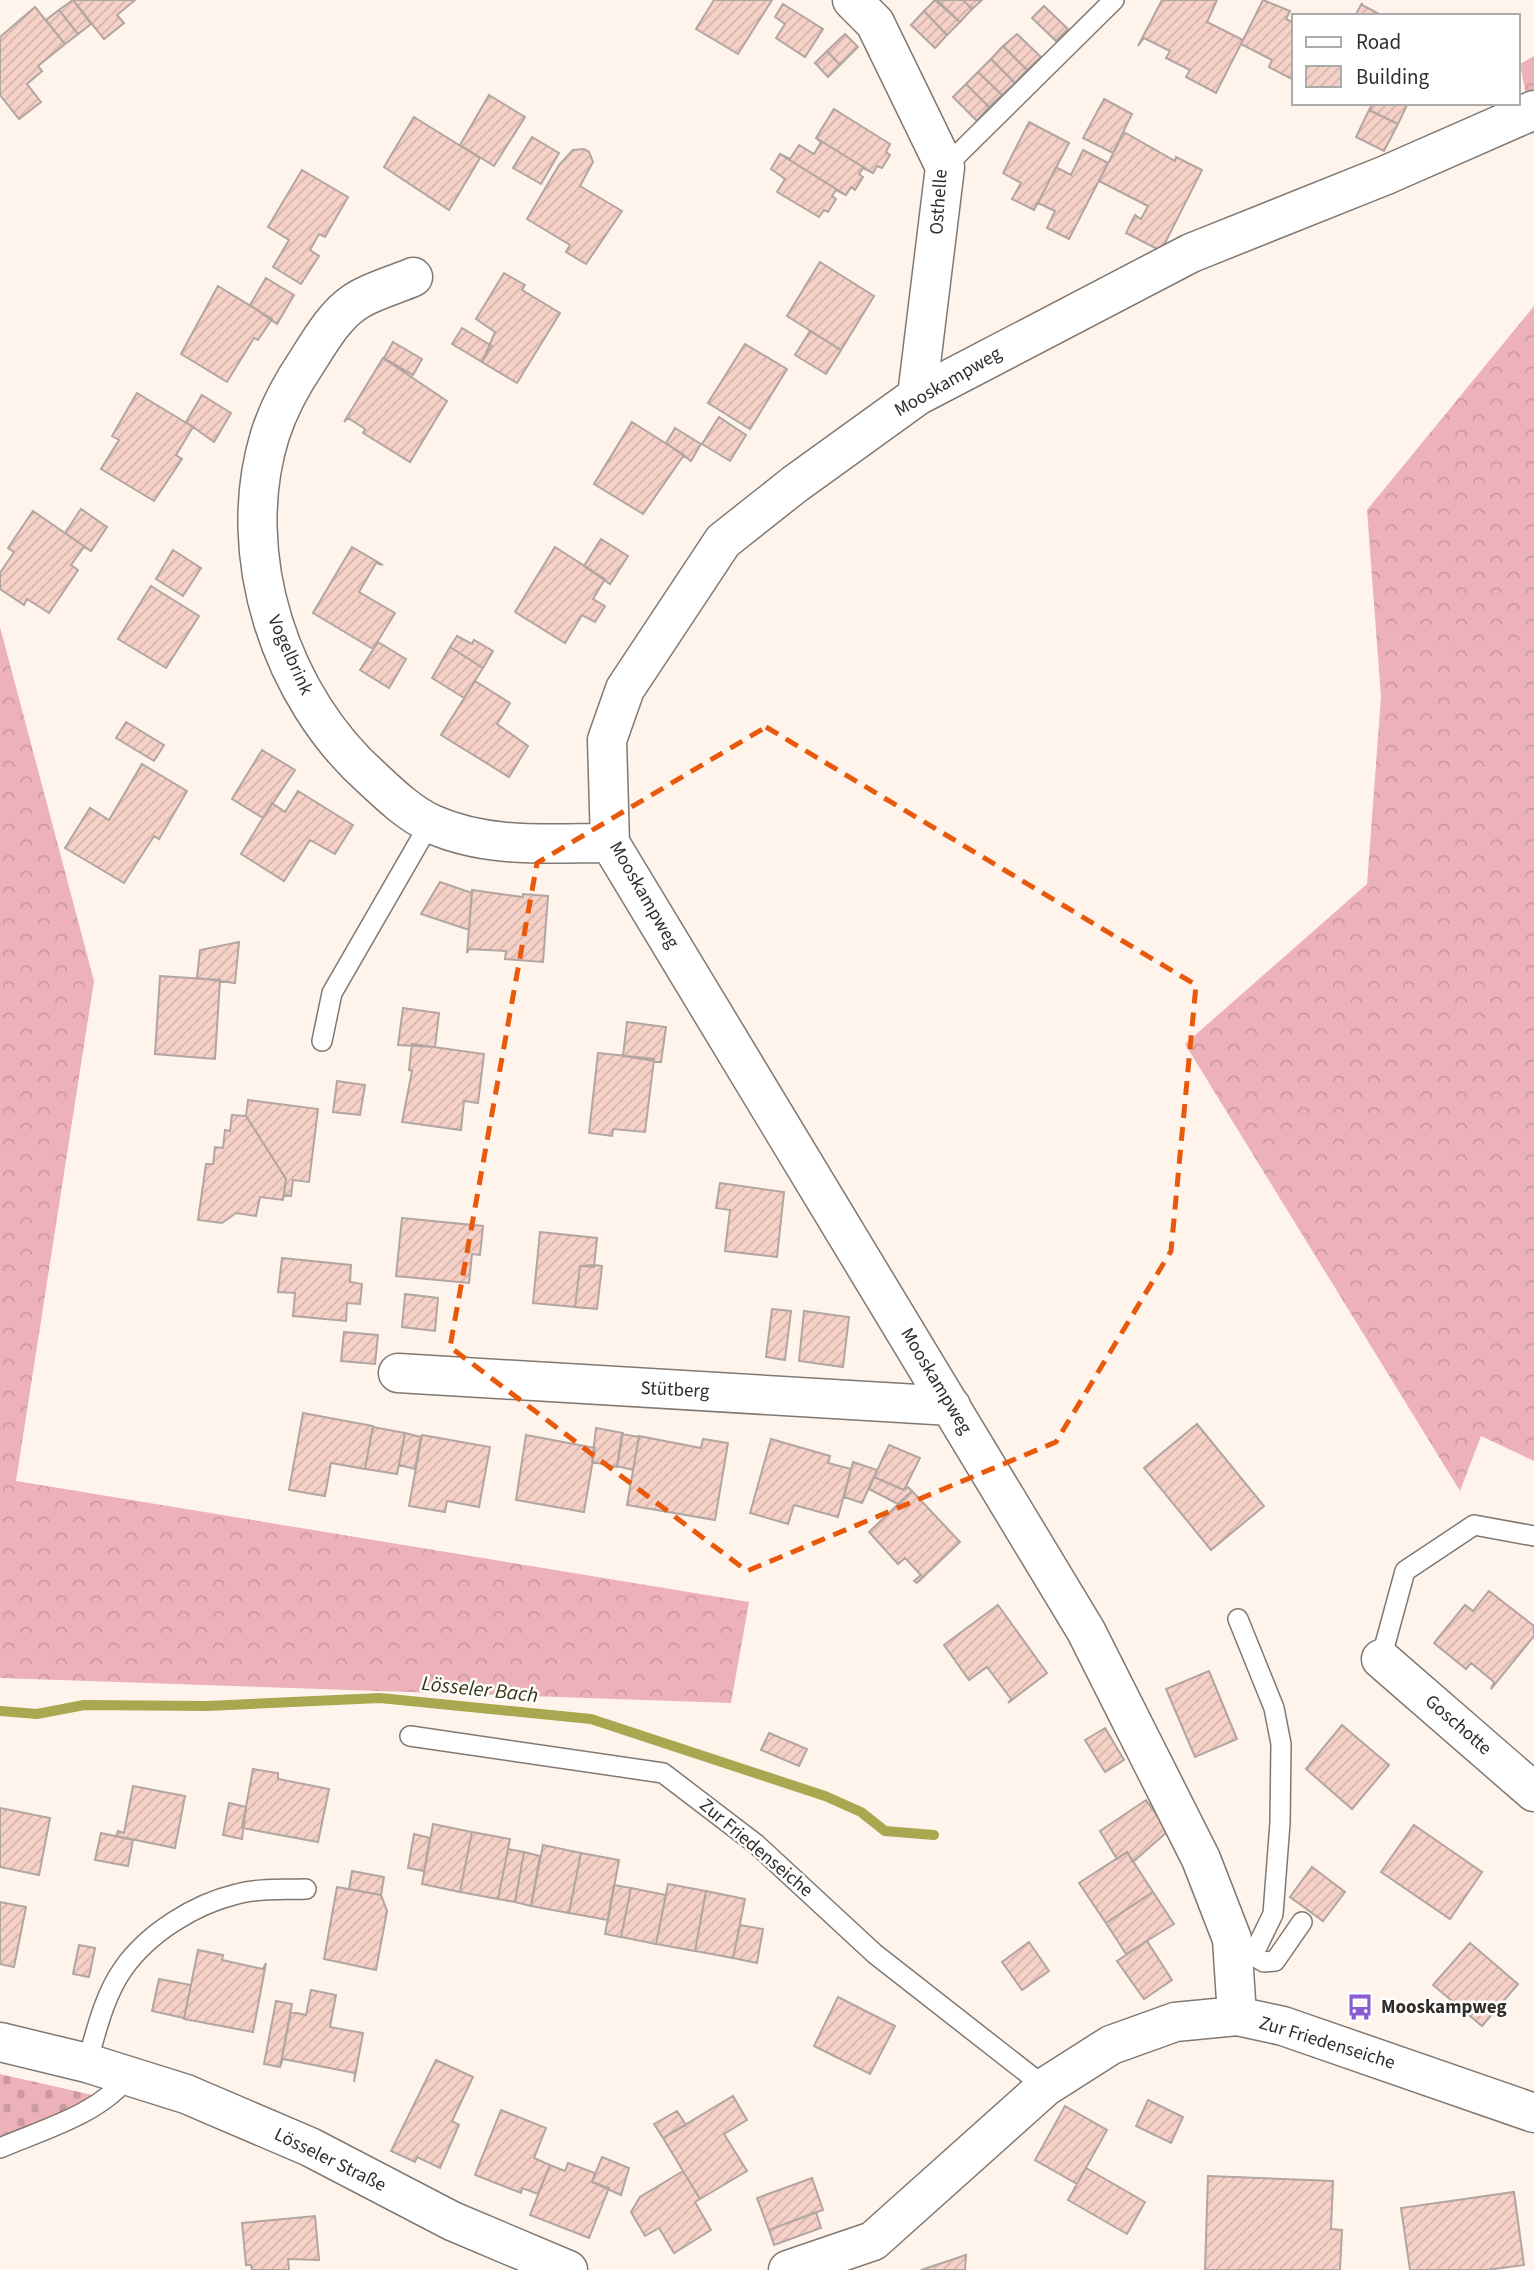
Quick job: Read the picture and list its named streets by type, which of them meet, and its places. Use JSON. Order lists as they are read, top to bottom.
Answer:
{
  "streets": {
    "street": [
      "Osthelle",
      "Mooskampweg",
      "Vogelbrink",
      "Stütberg",
      "Goschotte",
      "Zur Friedenseiche",
      "Lösseler Straße"
    ]
  },
  "crossings": [
    ["Osthelle", "Mooskampweg"],
    ["Mooskampweg", "Vogelbrink"],
    ["Mooskampweg", "Stütberg"],
    ["Mooskampweg", "Zur Friedenseiche"]
  ],
  "water": ["Lösseler Bach"],
  "places": {
    "bus stop": ["Mooskampweg"]
  },
  "legend": ["Road", "Building"]
}
